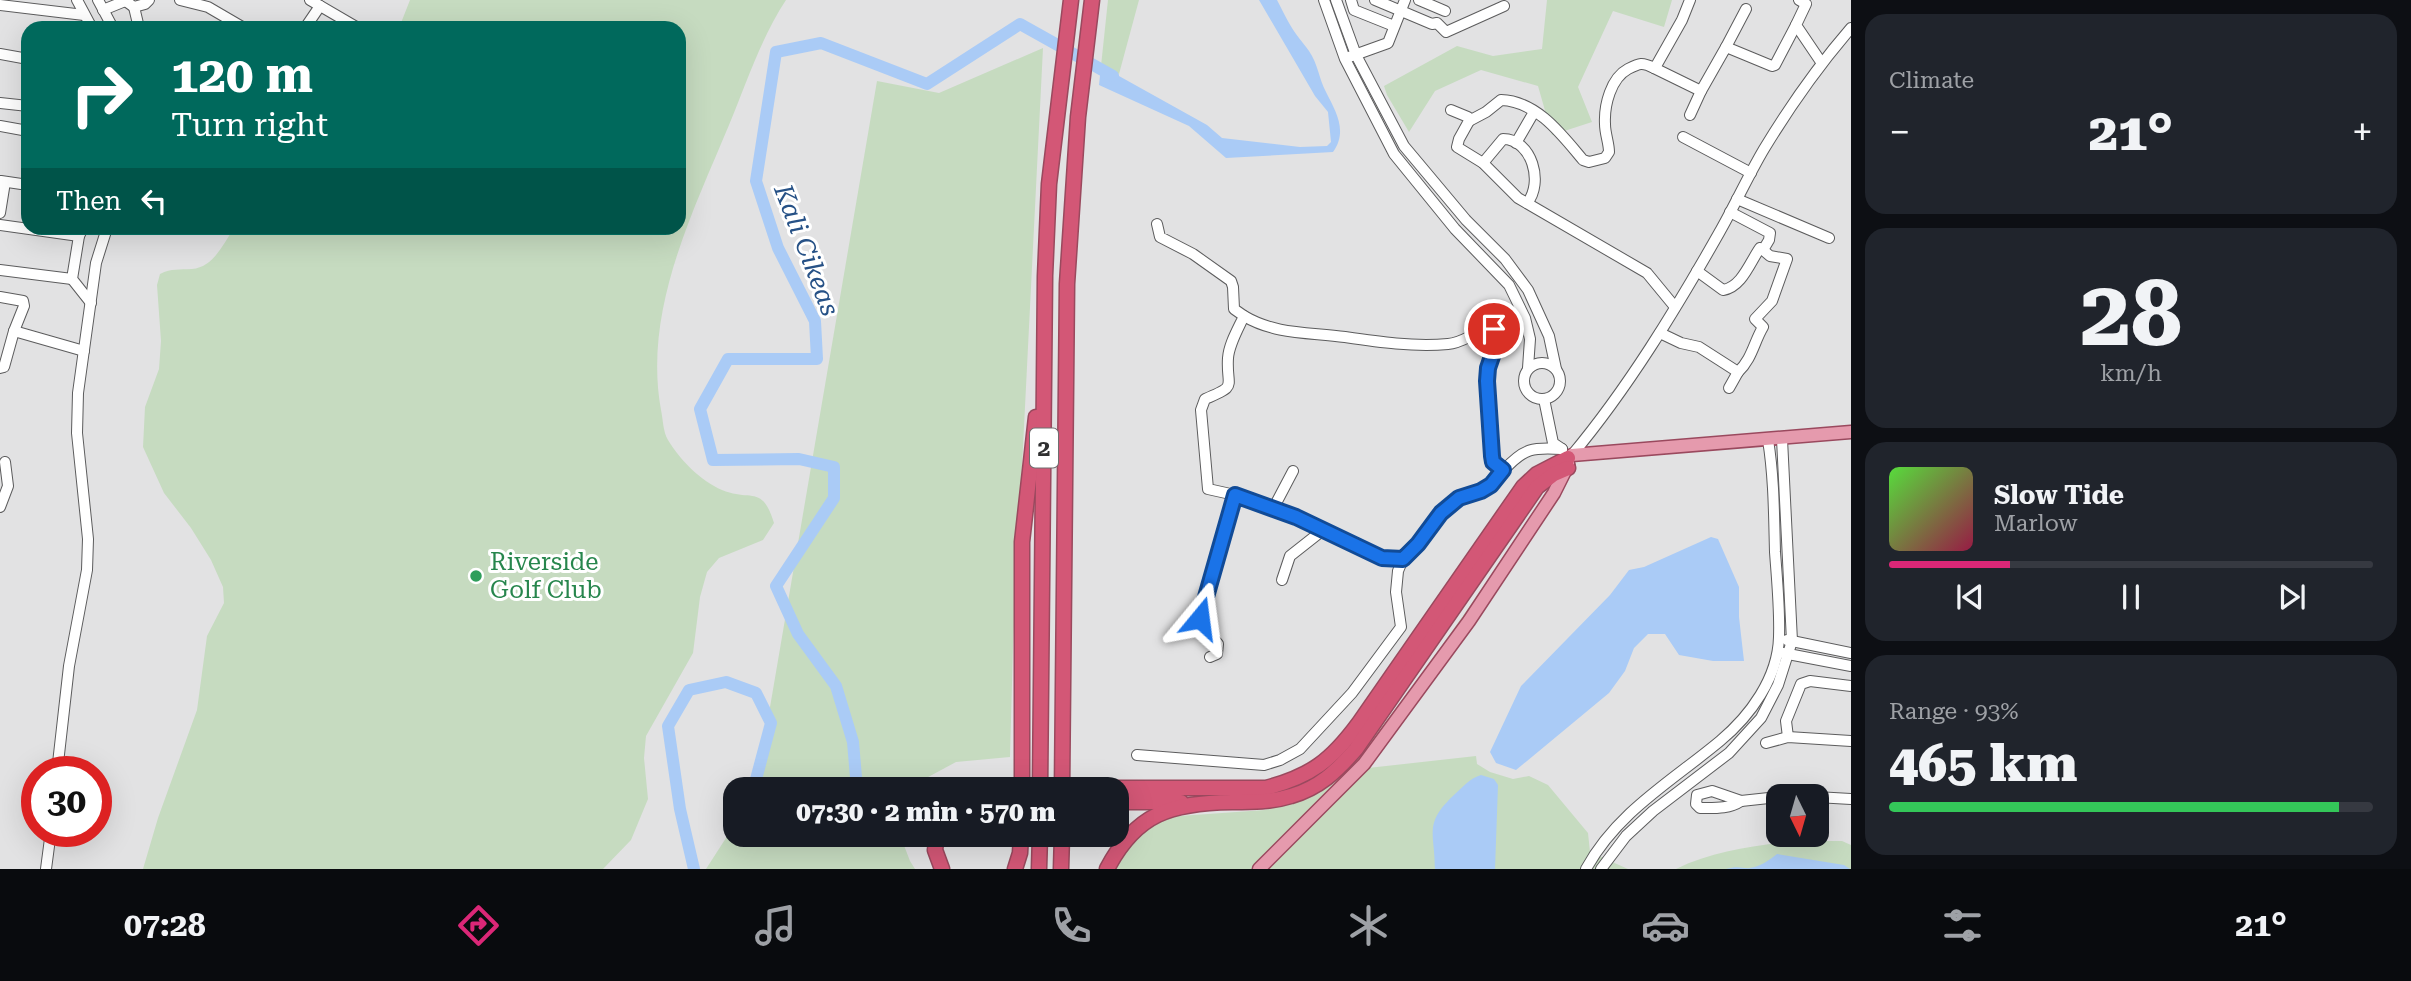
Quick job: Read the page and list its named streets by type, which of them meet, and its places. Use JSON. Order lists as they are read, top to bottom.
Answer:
{
  "streets": {
    "highway": ["2"]
  },
  "water": ["Kali Cikeas"],
  "places": ["Riverside Golf Club"],
  "north": "bottom",
  "page": {
    "tile": [
      "Climate",
      ["28", "km/h"],
      ["Range · 93%", "465 km"]
    ],
    "turn": ["120 m", "Turn right"],
    "heat": ["−", "21°", "+"],
    "then": "Then",
    "song": ["Slow Tide", "Marlow"],
    "limit": "30",
    "trip": "07:30 · 2 min · 570 m",
    "tabs": ["07:28", "21°"]
  }
}
